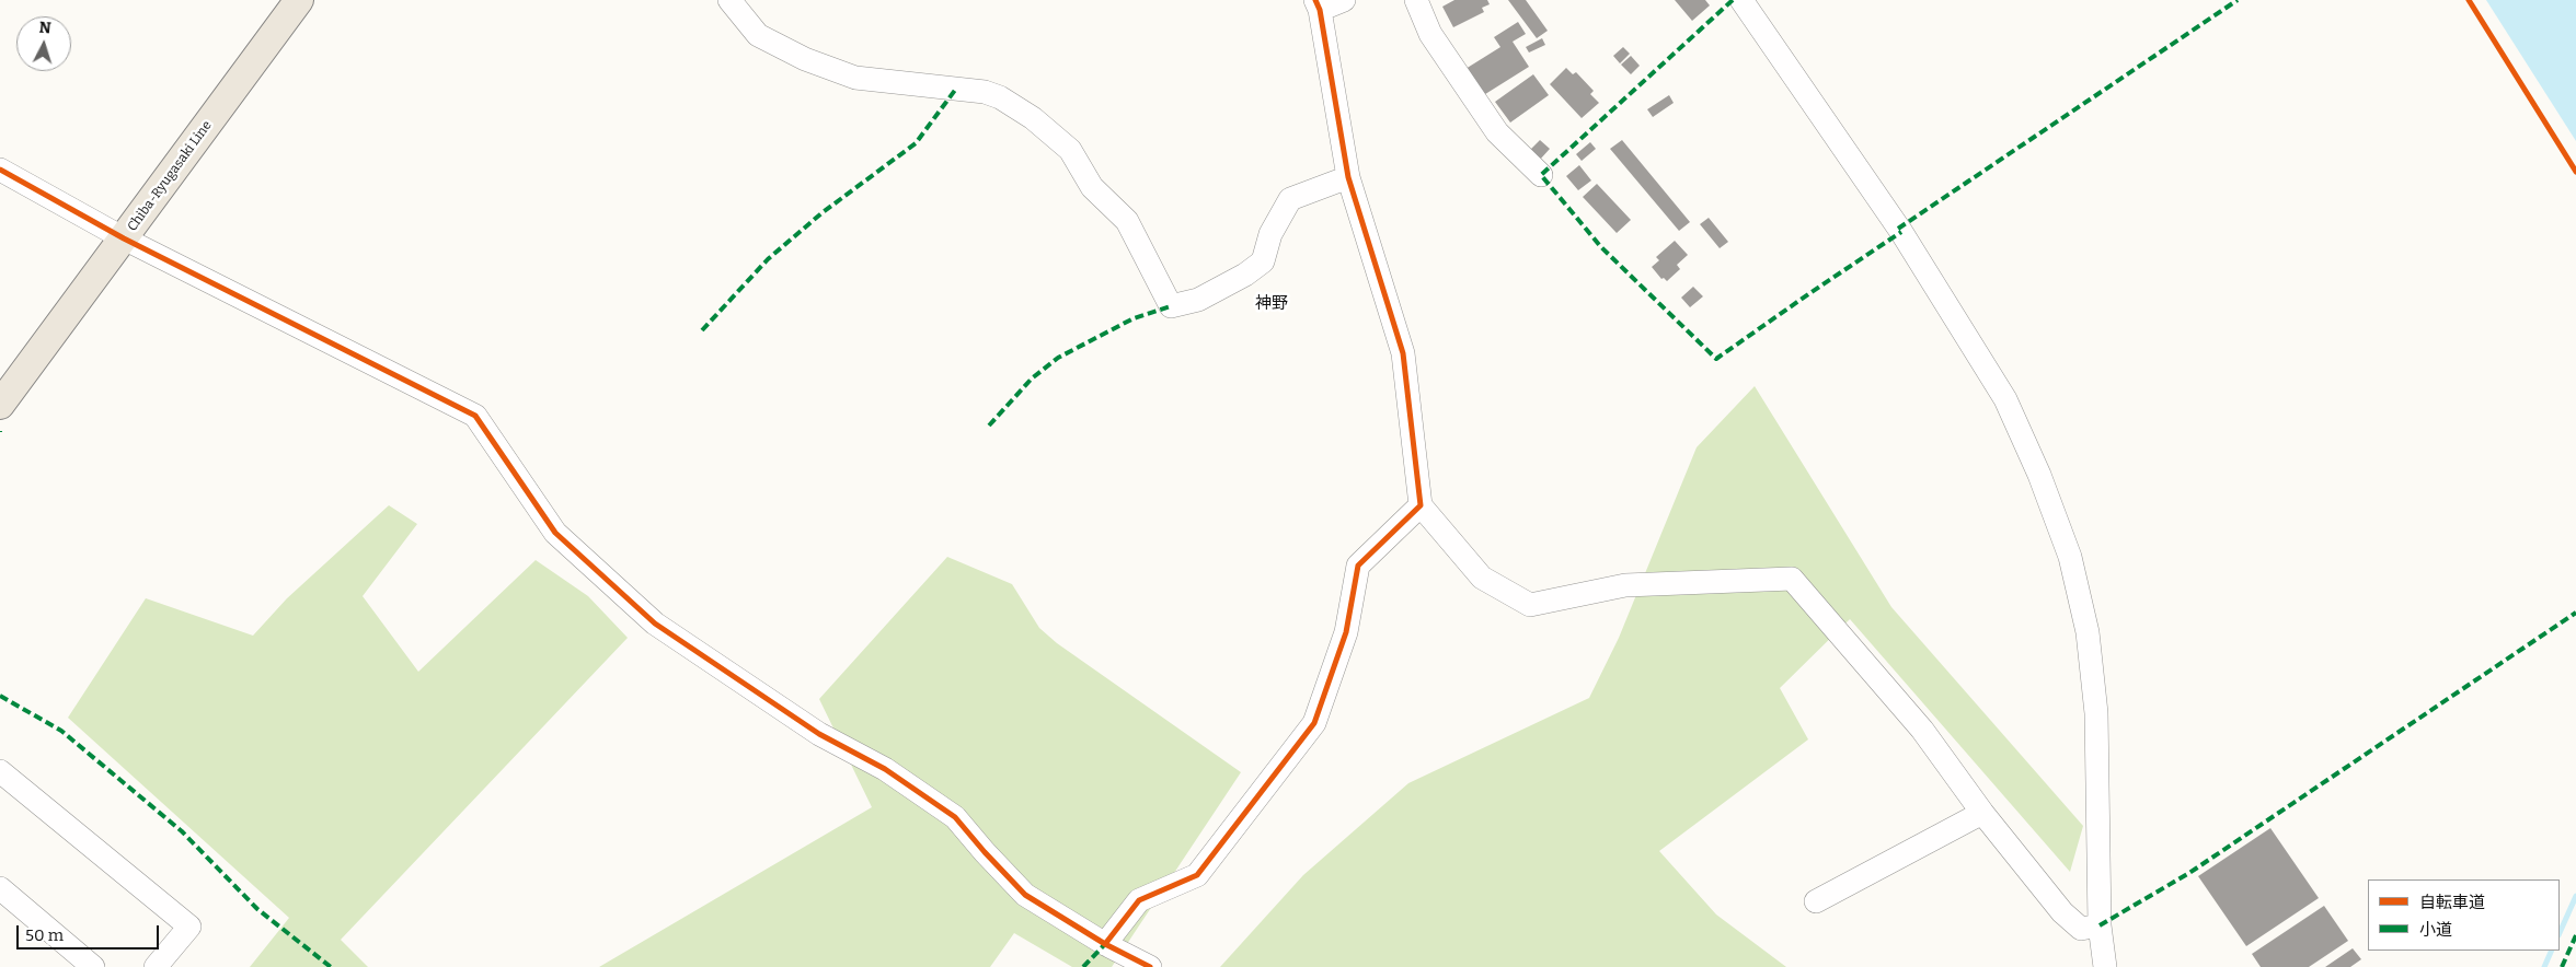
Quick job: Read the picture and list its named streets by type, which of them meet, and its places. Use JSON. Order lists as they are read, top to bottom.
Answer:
{
  "streets": {
    "main road": ["Chiba-Ryugasaki Line"]
  },
  "districts": ["神野"],
  "legend": ["自転車道", "小道"],
  "scale_bar": "50 m",
  "north": "top"
}
